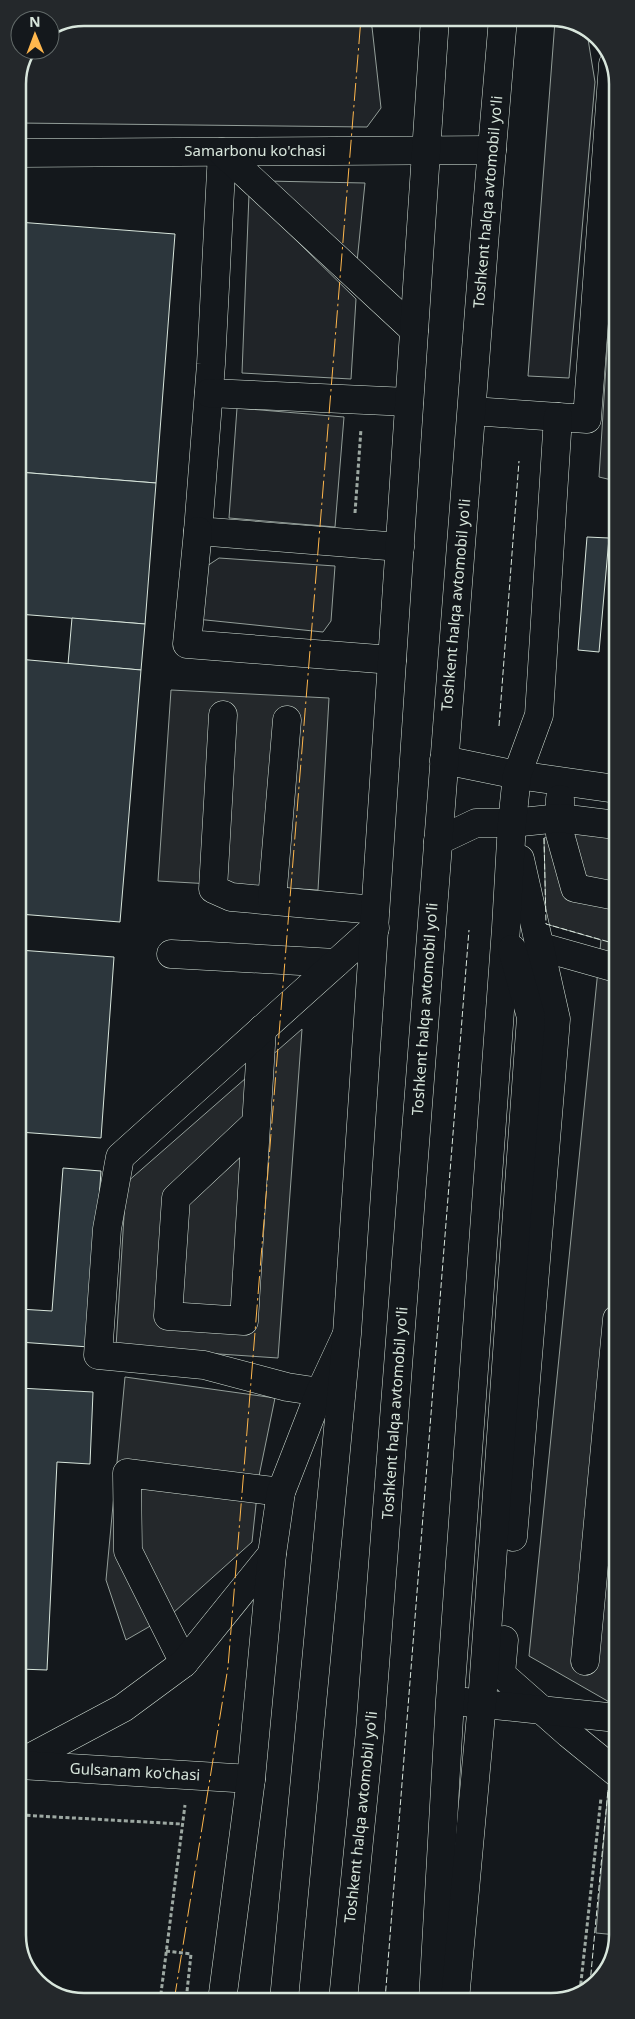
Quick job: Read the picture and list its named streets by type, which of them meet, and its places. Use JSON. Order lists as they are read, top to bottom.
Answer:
{
  "streets": {
    "main road": ["Samarbonu ko'chasi", "Toshkent halqa avtomobil yo'li", "Gulsanam ko'chasi"]
  },
  "crossings": [
    ["Samarbonu ko'chasi", "Toshkent halqa avtomobil yo'li"]
  ],
  "north": "top"
}
